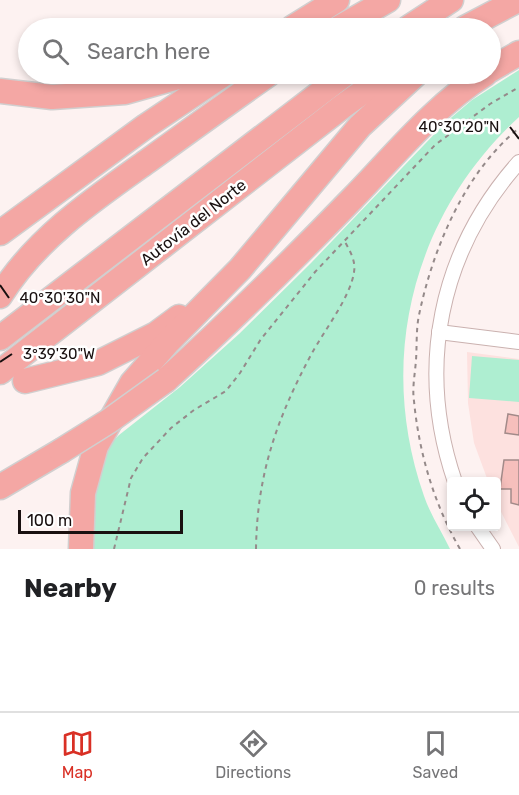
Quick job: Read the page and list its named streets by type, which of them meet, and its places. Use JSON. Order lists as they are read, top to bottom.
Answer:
{
  "streets": {
    "highway": ["Autovía del Norte"]
  },
  "scale_bar": "100 m",
  "page": {
    "search": "Search here",
    "scale": "100 m",
    "heading": ["Nearby", "0 results"],
    "nav": ["Map", "Directions", "Saved"]
  },
  "coordinates": ["40°30'20\"N", "40°30'30\"N", "3°39'30\"W"]
}
